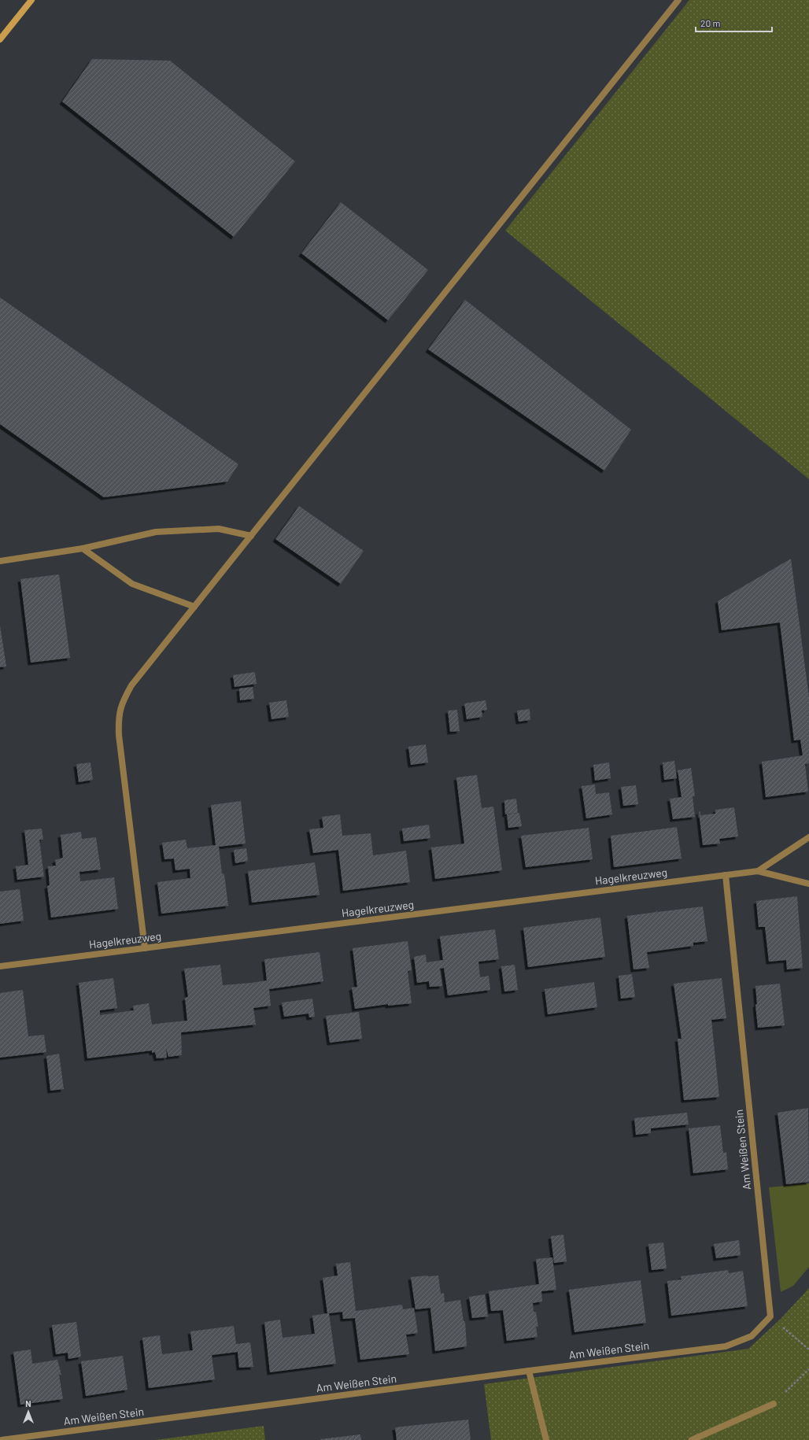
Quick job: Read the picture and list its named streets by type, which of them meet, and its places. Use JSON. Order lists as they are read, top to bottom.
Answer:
{
  "streets": {
    "street": ["Hagelkreuzweg", "Am Weißen Stein"]
  },
  "crossings": [
    ["Hagelkreuzweg", "Am Weißen Stein"]
  ],
  "scale_bar": "20 m",
  "north": "top"
}
